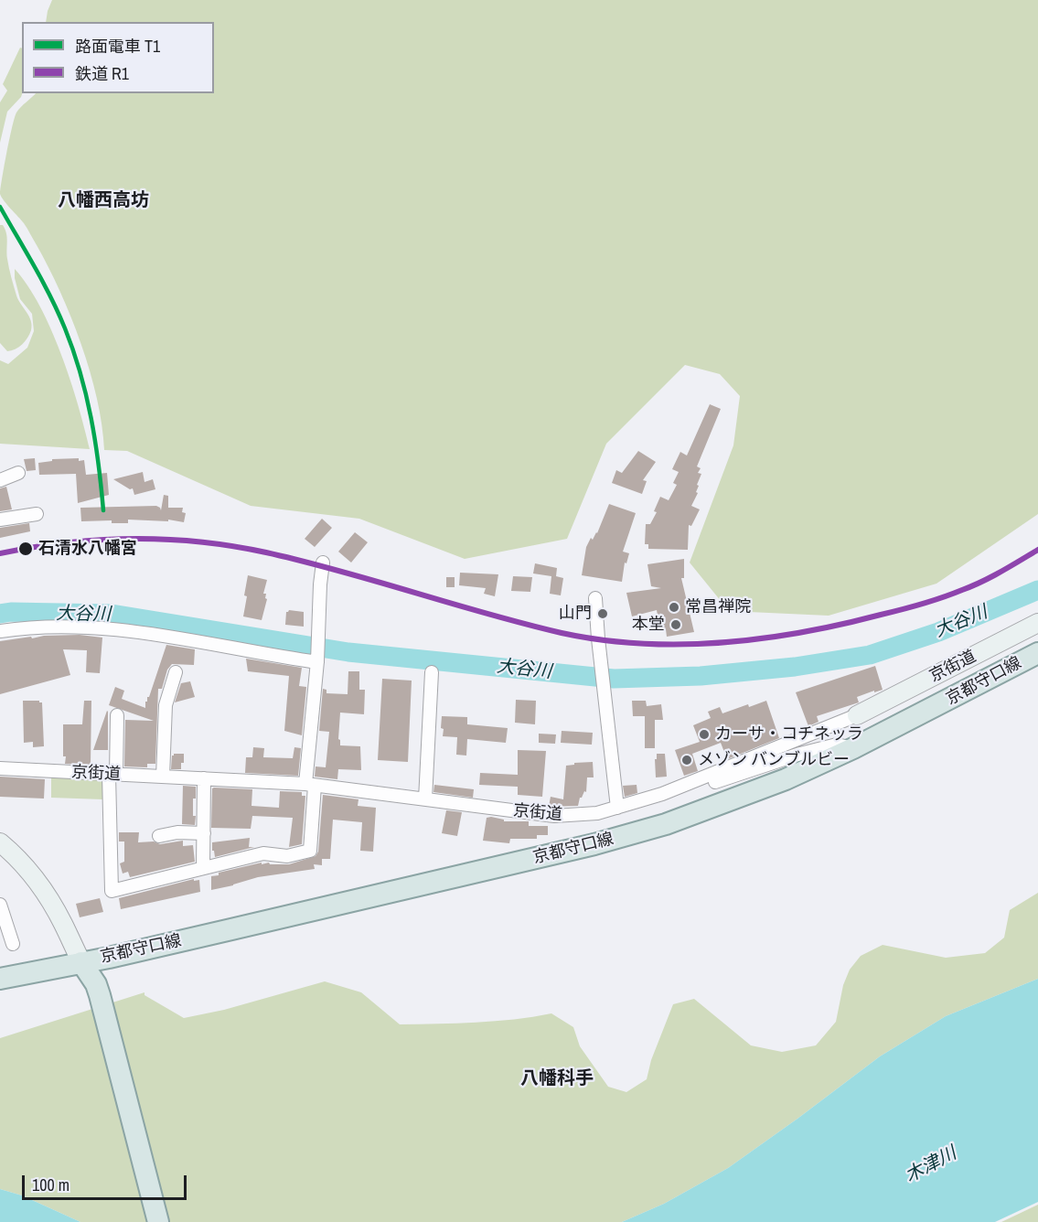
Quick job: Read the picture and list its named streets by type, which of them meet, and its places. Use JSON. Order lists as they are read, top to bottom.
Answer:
{
  "streets": {
    "main road": ["京都守口線"],
    "street": ["京街道"]
  },
  "districts": ["八幡西高坊", "八幡科手"],
  "water": ["大谷川", "木津川"],
  "places": [
    "石清水八幡宮",
    "常昌禅院",
    "山門",
    "本堂",
    "カーサ・コチネッラ",
    "メゾン バンブルビー"
  ],
  "lines": ["tram line T1", "rail line R1"],
  "legend": ["路面電車 T1", "鉄道 R1"],
  "scale_bar": "100 m"
}
